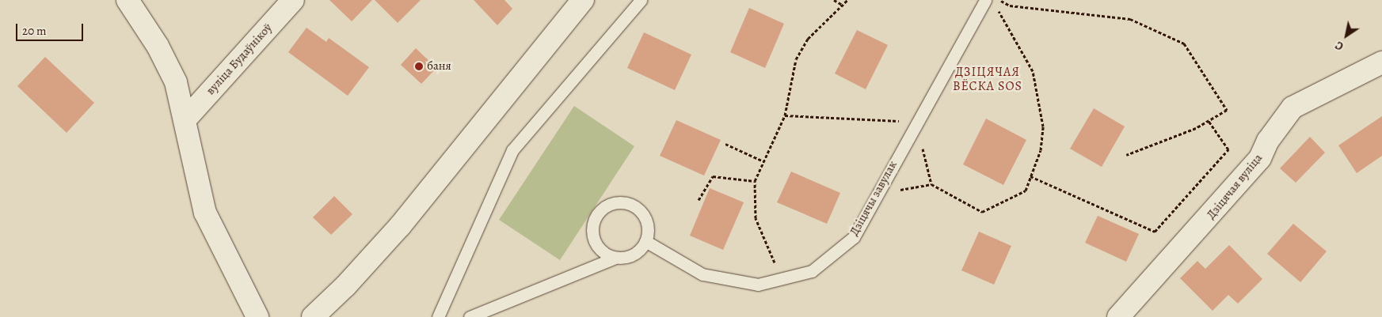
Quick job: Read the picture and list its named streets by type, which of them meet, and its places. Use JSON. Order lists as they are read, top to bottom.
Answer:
{
  "streets": {
    "street": ["вуліца Будаўнікоў", "Дзіцячая вуліца"],
    "lane": ["Дзіцячы завулак"]
  },
  "districts": ["ДЗІЦЯЧАЯ ВЁСКА SOS"],
  "places": ["баня"],
  "scale_bar": "20 m",
  "north": "bottom left"
}
